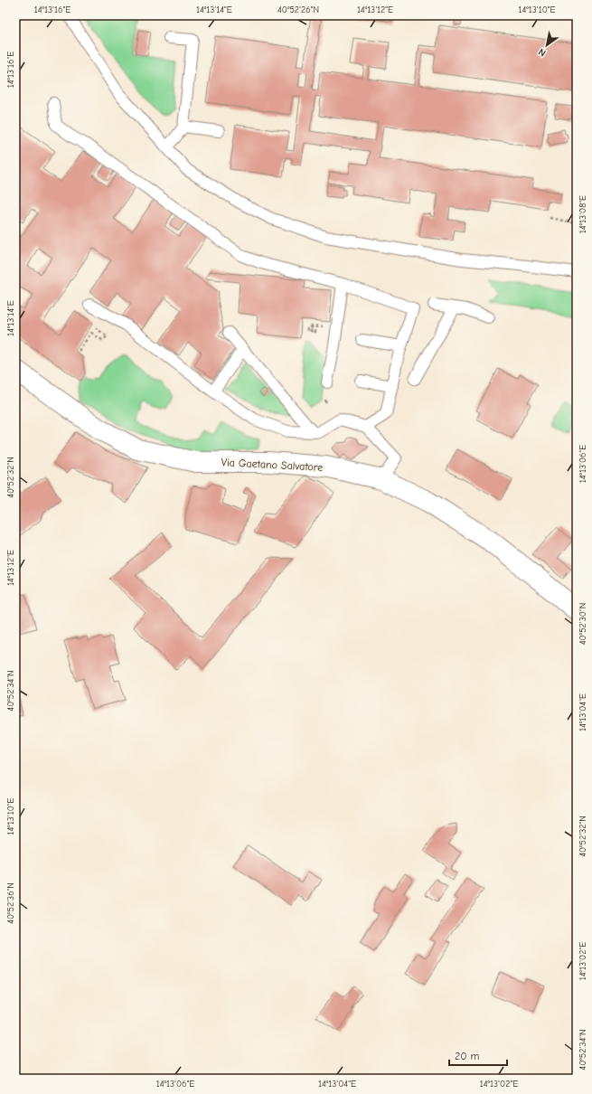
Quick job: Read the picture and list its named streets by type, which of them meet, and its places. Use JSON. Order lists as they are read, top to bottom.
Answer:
{
  "streets": {
    "street": ["Via Gaetano Salvatore"]
  },
  "scale_bar": "20 m",
  "north": "bottom left",
  "coordinates": [
    "14°13'16\"E",
    "14°13'14\"E",
    "40°52'26\"N",
    "14°13'12\"E",
    "14°13'10\"E",
    "14°13'08\"E",
    "14°13'06\"E",
    "40°52'32\"N",
    "40°52'30\"N",
    "40°52'34\"N",
    "14°13'04\"E",
    "40°52'36\"N",
    "14°13'02\"E"
  ]
}
